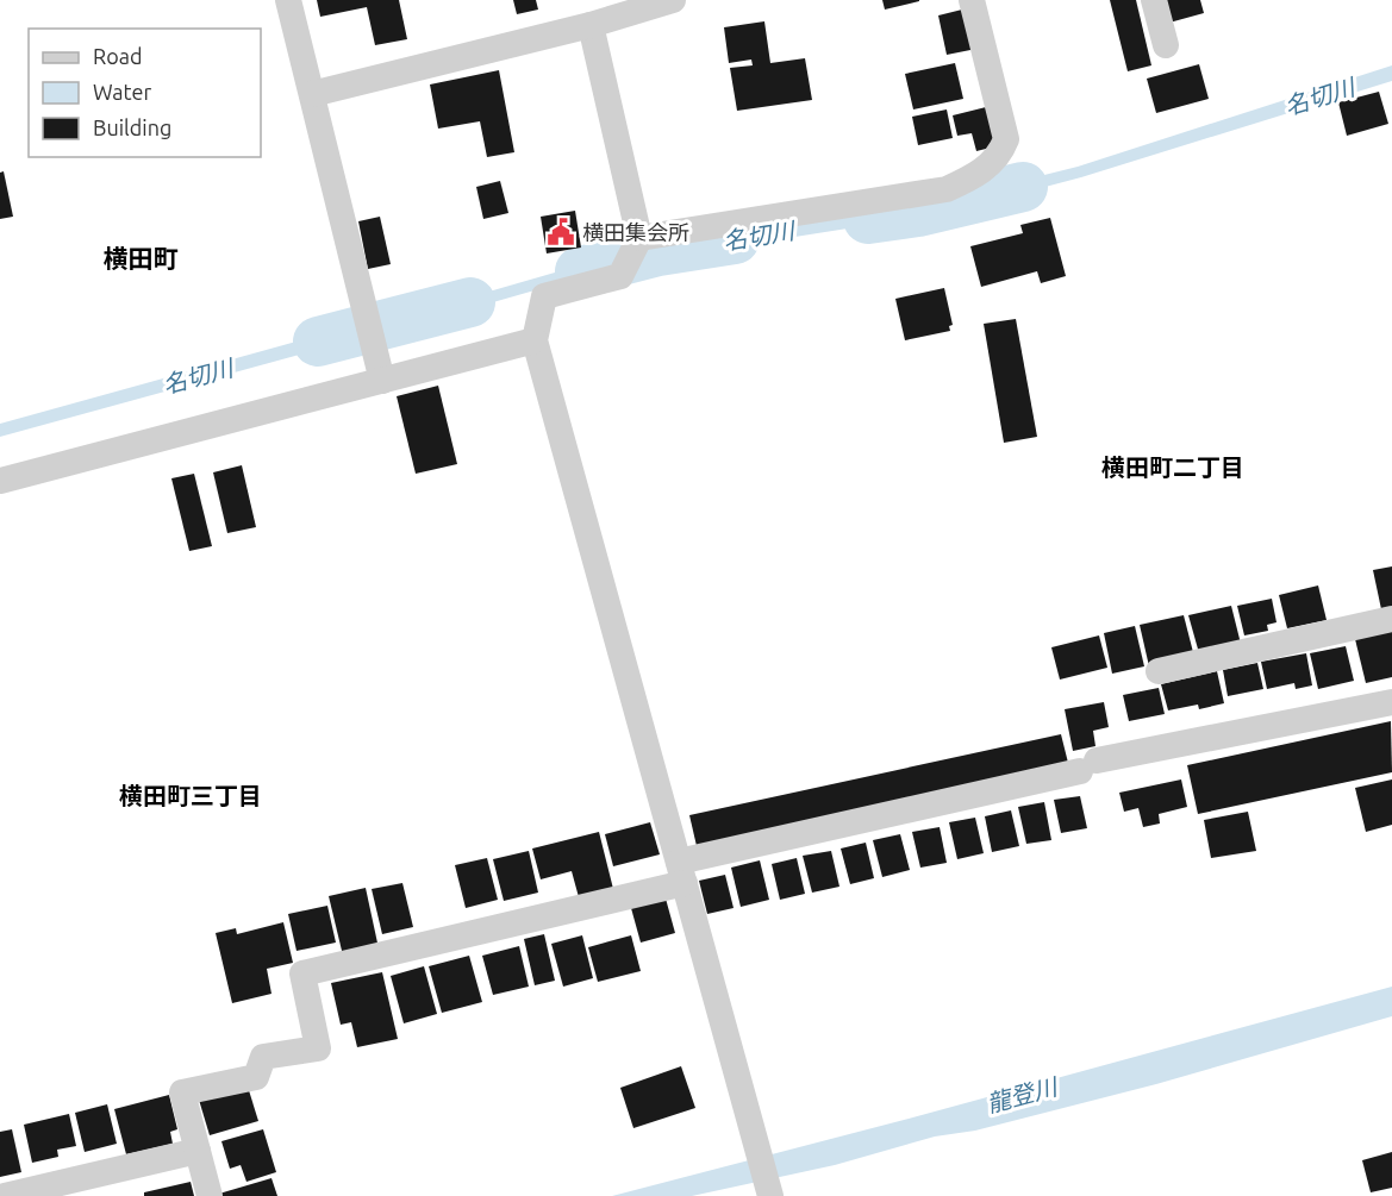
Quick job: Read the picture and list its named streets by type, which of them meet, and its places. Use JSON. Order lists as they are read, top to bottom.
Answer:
{
  "districts": ["横田町", "横田町二丁目", "横田町三丁目"],
  "water": ["名切川", "龍登川"],
  "places": {
    "public building": ["横田集会所"]
  },
  "legend": ["Road", "Water", "Building"]
}
